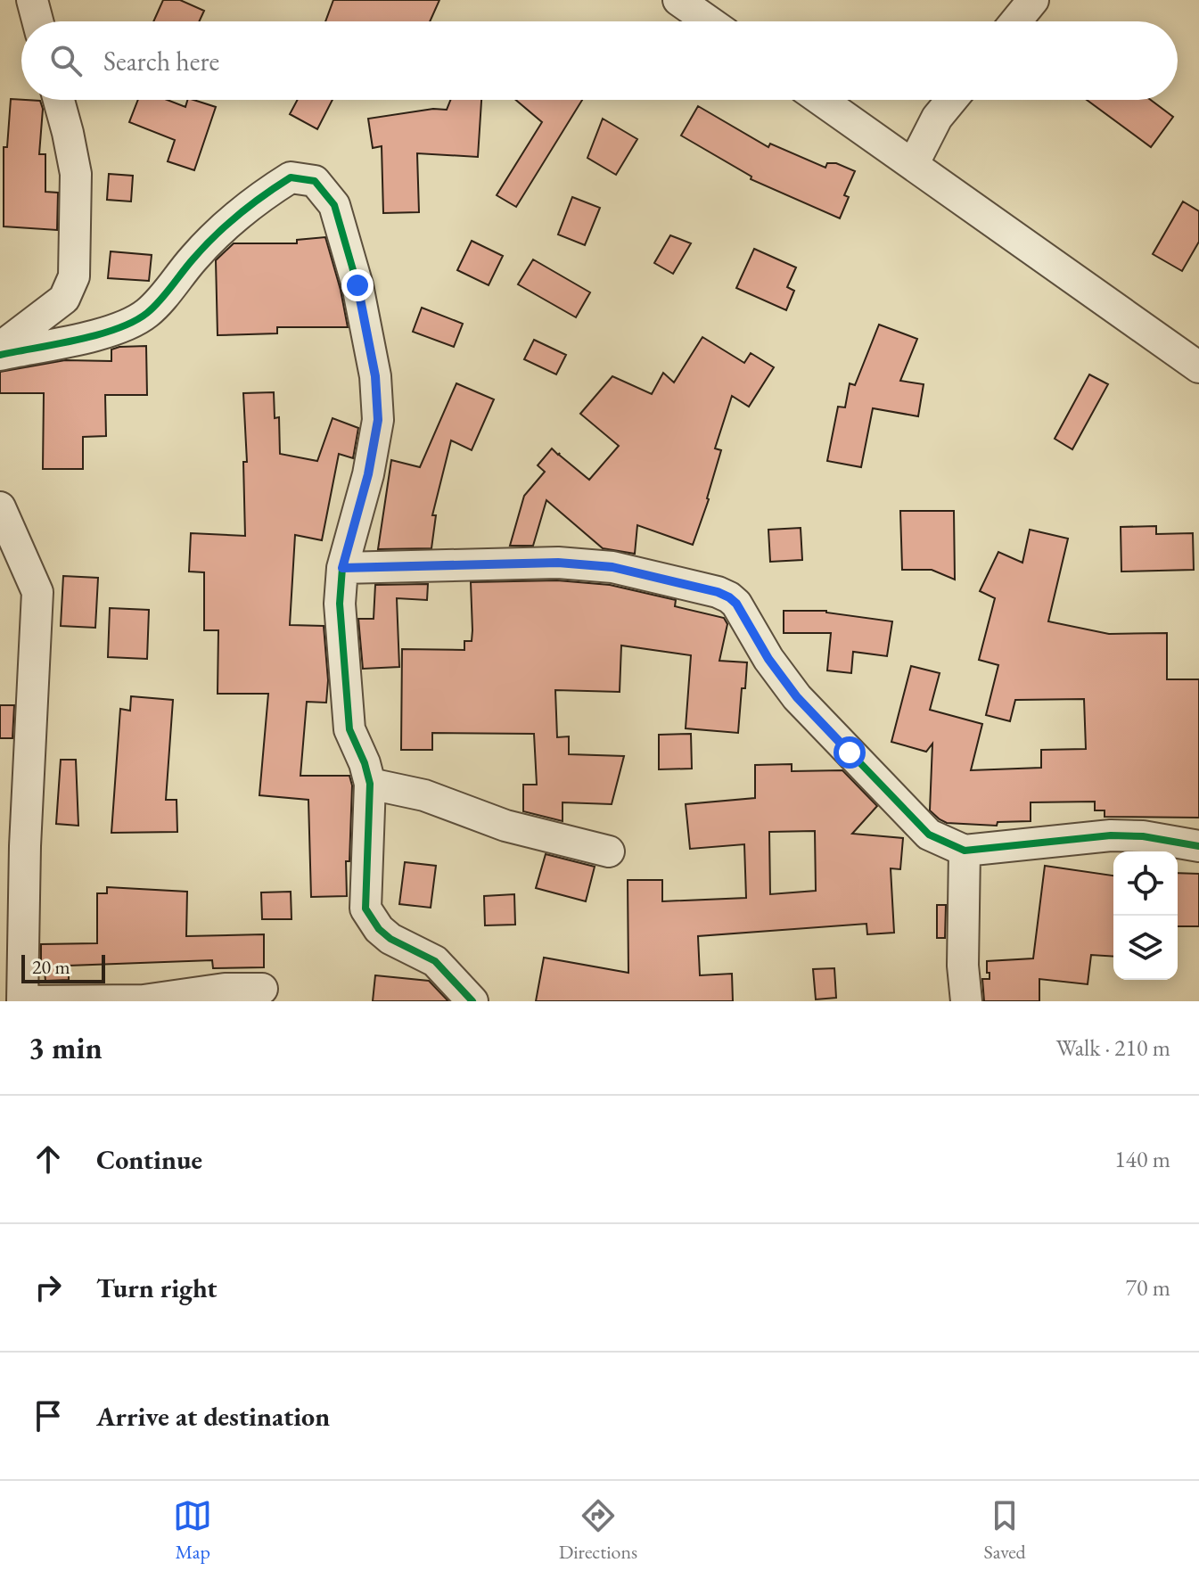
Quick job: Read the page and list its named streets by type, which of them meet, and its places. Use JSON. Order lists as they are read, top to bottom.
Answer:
{
  "scale_bar": "20 m",
  "page": {
    "search": "Search here",
    "scale": "20 m",
    "heading": ["3 min", "Walk · 210 m"],
    "list": [
      ["Continue", "140 m"],
      ["Turn right", "70 m"],
      "Arrive at destination"
    ],
    "nav": ["Map", "Directions", "Saved"]
  }
}
